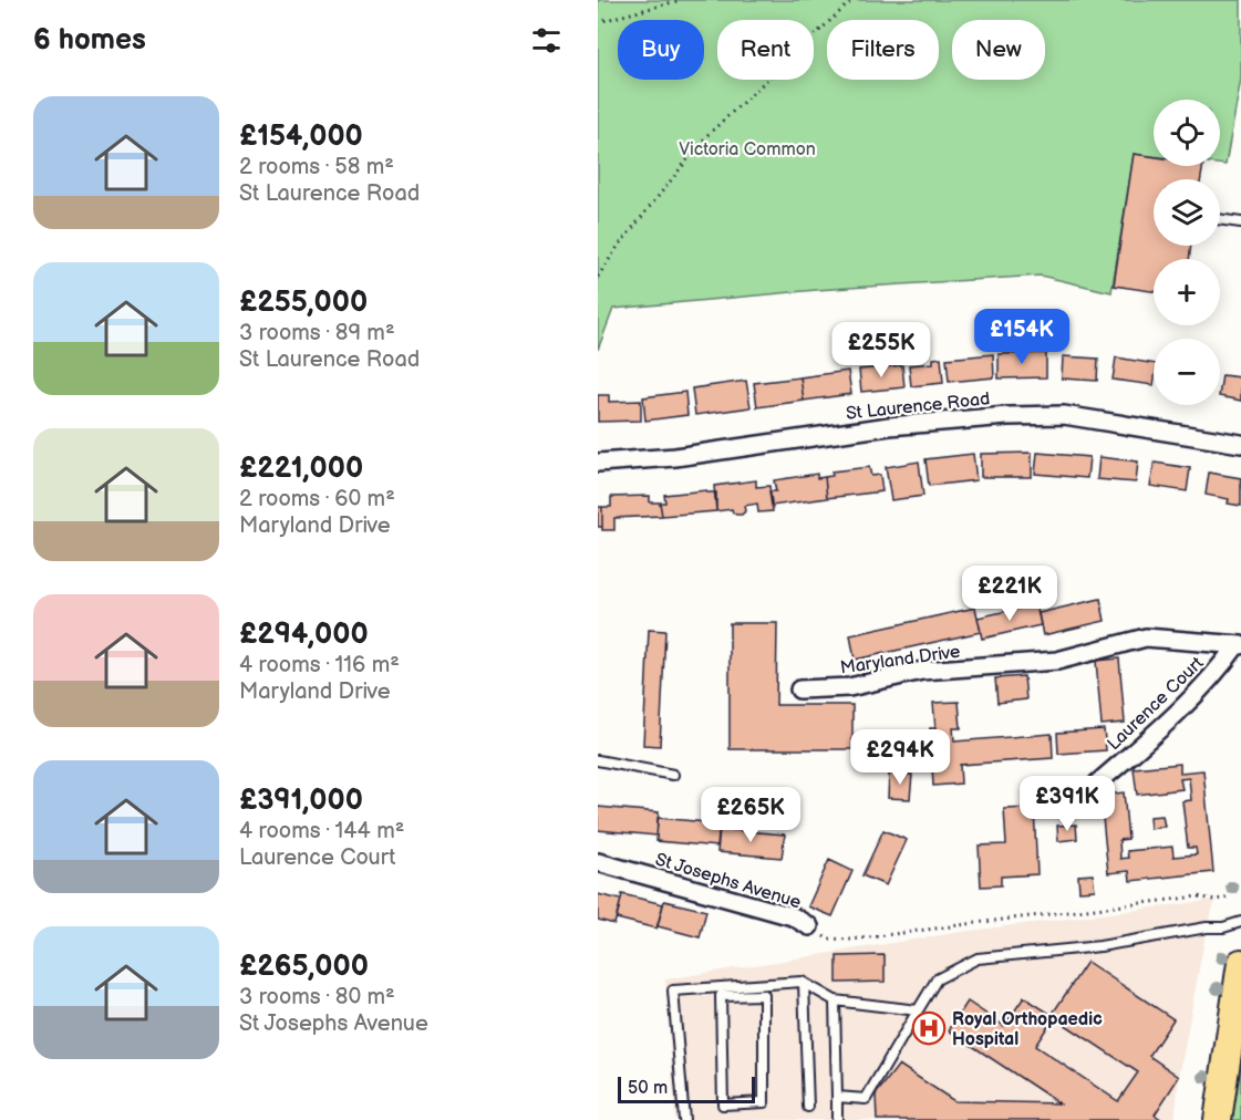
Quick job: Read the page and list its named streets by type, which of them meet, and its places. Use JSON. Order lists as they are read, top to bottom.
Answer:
{
  "streets": {
    "street": [
      "St Laurence Road",
      "Maryland Drive",
      "Laurence Court",
      "St Josephs Avenue"
    ]
  },
  "crossings": [
    ["Maryland Drive", "Laurence Court"]
  ],
  "parks": ["Victoria Common"],
  "places": {
    "hospital": ["Royal Orthopaedic Hospital"]
  },
  "scale_bar": "50 m",
  "page": {
    "heading": "6 homes",
    "chip": [
      "Buy",
      "Rent",
      "Filters",
      "New"
    ],
    "list": [
      {
        "name": "£154,000",
        "note": "2 rooms · 58 m² · St Laurence Road"
      },
      {
        "name": "£255,000",
        "note": "3 rooms · 89 m² · St Laurence Road"
      },
      {
        "name": "£221,000",
        "note": "2 rooms · 60 m² · Maryland Drive"
      },
      {
        "name": "£294,000",
        "note": "4 rooms · 116 m² · Maryland Drive"
      },
      {
        "name": "£391,000",
        "note": "4 rooms · 144 m² · Laurence Court"
      },
      {
        "name": "£265,000",
        "note": "3 rooms · 80 m² · St Josephs Avenue"
      }
    ],
    "map_buttons": ["+", "−"],
    "price": [
      "£154K",
      "£255K",
      "£221K",
      "£294K",
      "£391K",
      "£265K"
    ],
    "scale": "50 m"
  }
}
